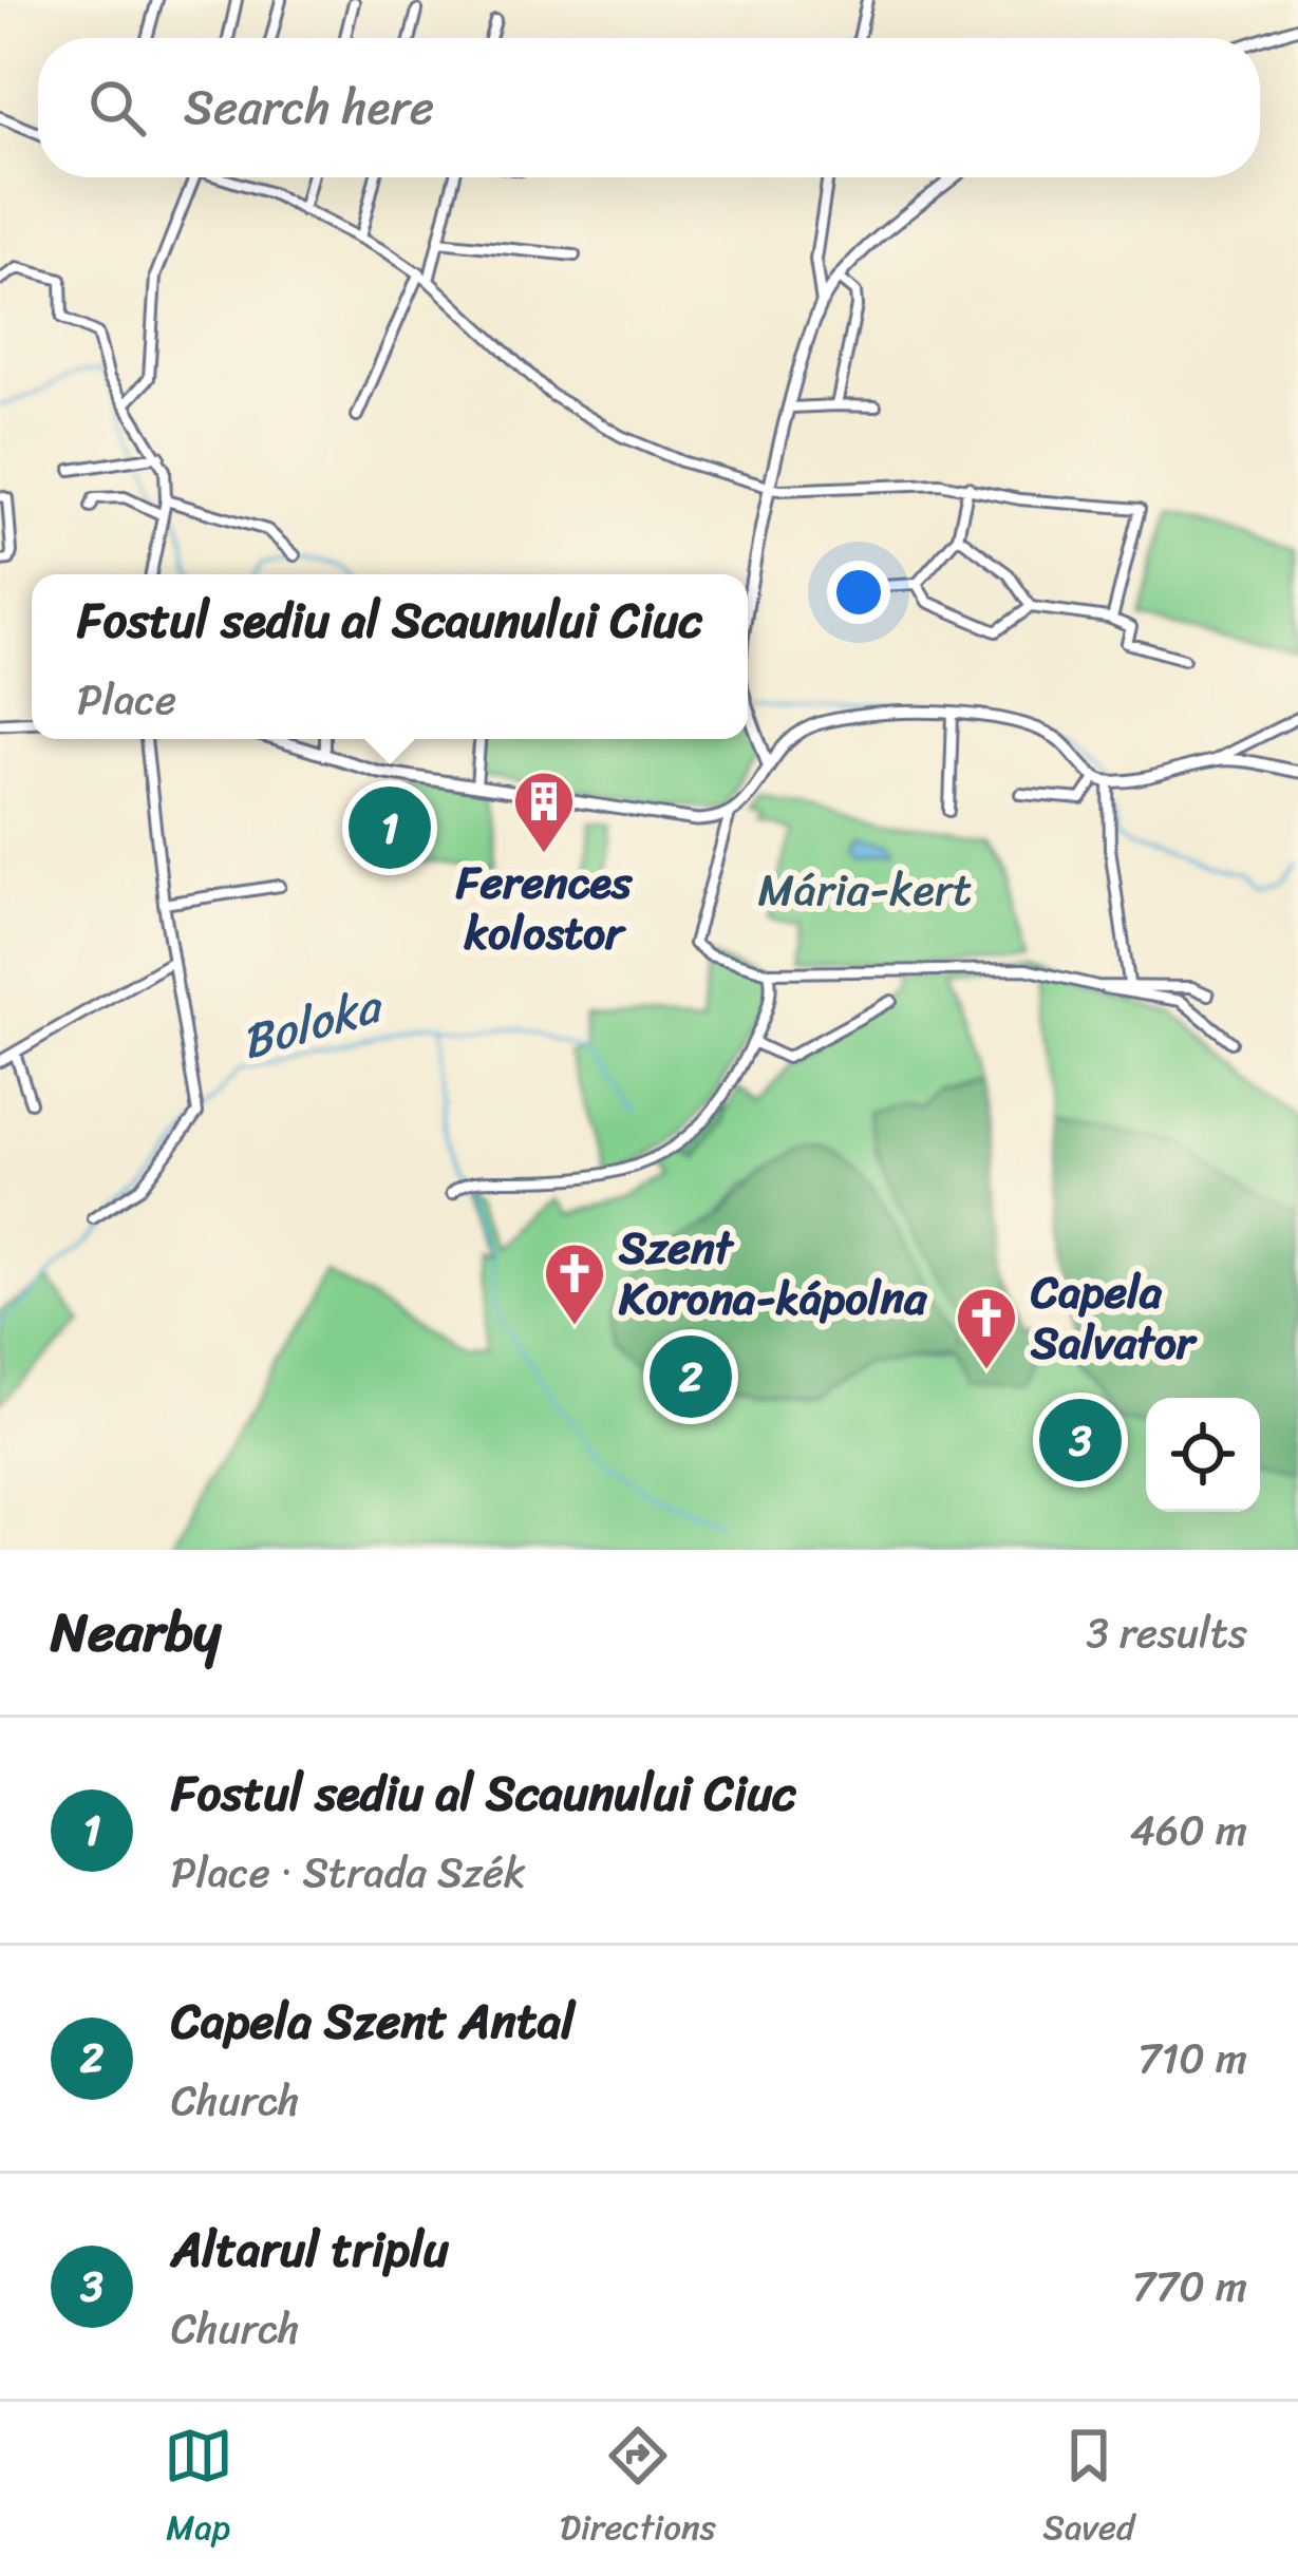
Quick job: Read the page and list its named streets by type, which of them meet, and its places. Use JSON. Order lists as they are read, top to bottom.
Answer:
{
  "water": ["Boloka"],
  "parks": ["Mária-kert"],
  "places": {
    "building": ["Ferences kolostor"],
    "church": ["Szent Korona-kápolna", "Capela Salvator"]
  },
  "page": {
    "search": "Search here",
    "popup": ["Fostul sediu al Scaunului Ciuc", "Place"],
    "pins": ["1", "2", "3"],
    "heading": ["Nearby", "3 results"],
    "list": [
      {
        "mark": "1",
        "name": "Fostul sediu al Scaunului Ciuc",
        "note": "Place · Strada Szék",
        "value": "460 m"
      },
      {
        "mark": "2",
        "name": "Capela Szent Antal",
        "note": "Church",
        "value": "710 m"
      },
      {
        "mark": "3",
        "name": "Altarul triplu",
        "note": "Church",
        "value": "770 m"
      }
    ],
    "nav": ["Map", "Directions", "Saved"]
  }
}
